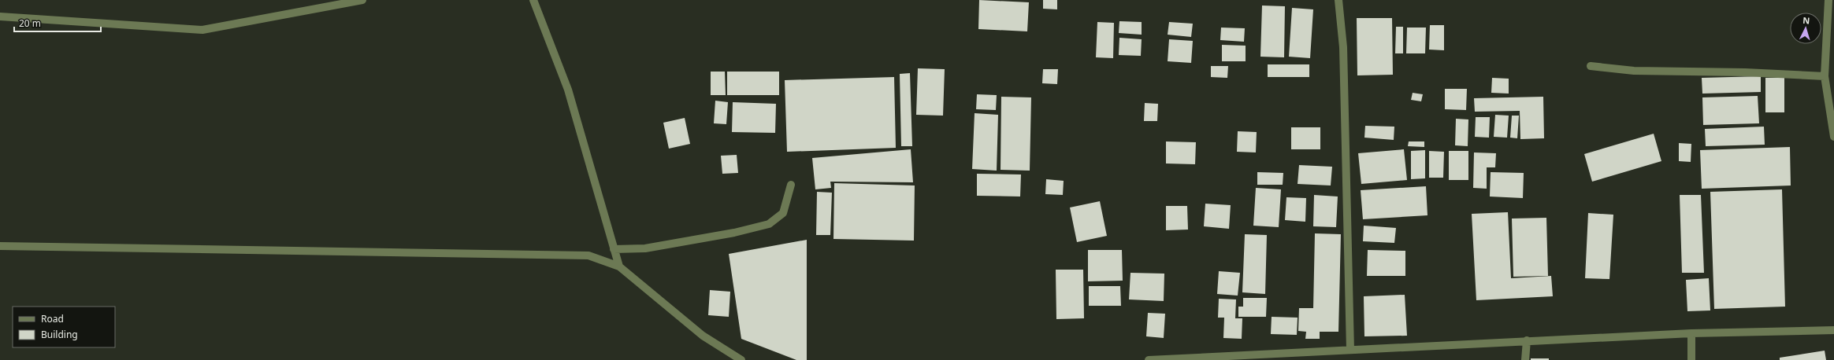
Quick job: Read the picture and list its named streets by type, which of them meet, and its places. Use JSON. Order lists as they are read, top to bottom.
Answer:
{
  "legend": ["Road", "Building"],
  "scale_bar": "20 m",
  "north": "top"
}
